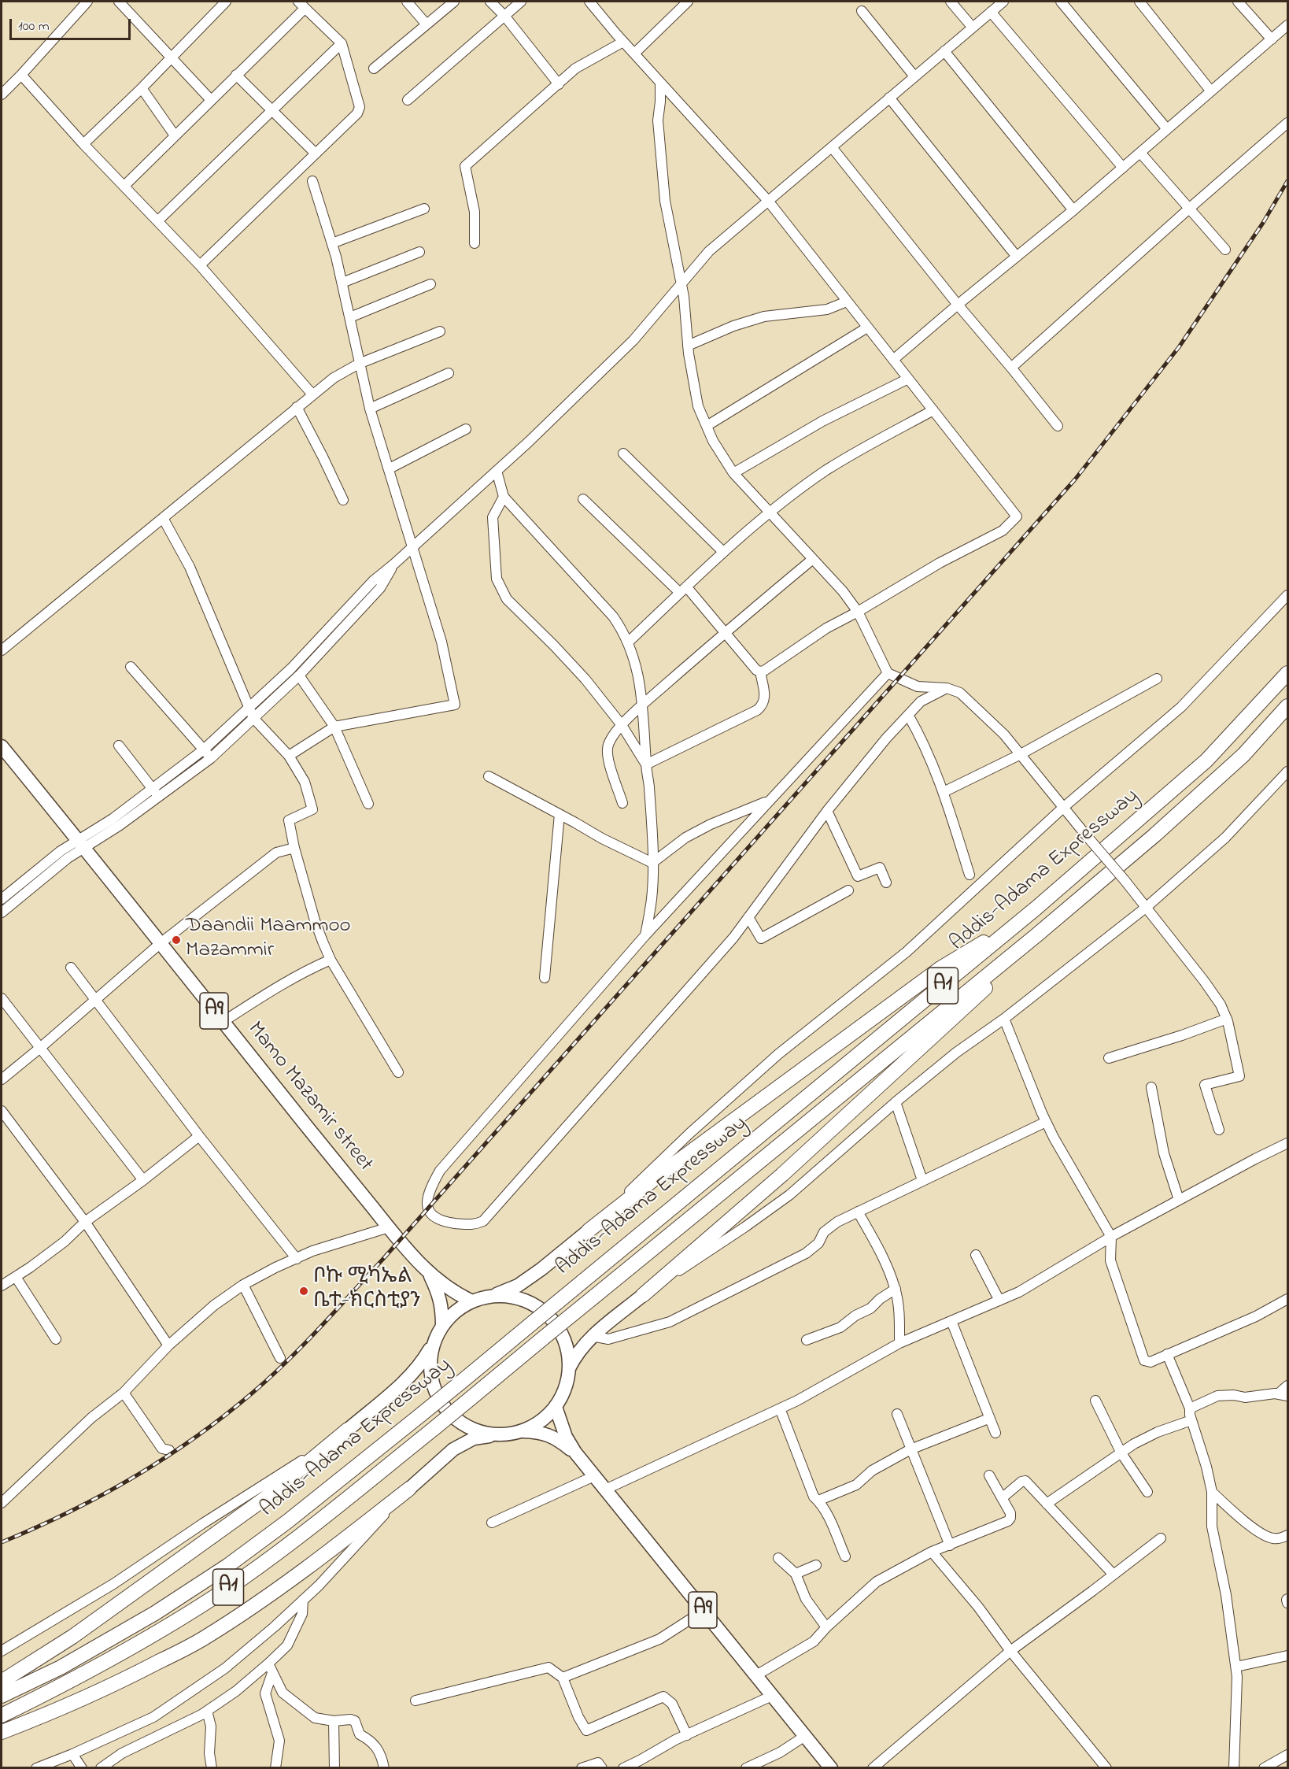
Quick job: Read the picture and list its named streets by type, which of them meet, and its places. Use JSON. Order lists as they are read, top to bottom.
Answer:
{
  "streets": {
    "highway": ["Addis-Adama Expressway", "A1"],
    "main road": ["A9", "Mamo Mazamir street"]
  },
  "crossings": [
    ["A9", "Mamo Mazamir street"]
  ],
  "places": ["Daandii Maammoo Mazammir", "ቦኩ ሚካኤል ቤተ-ክርስቲያን"],
  "scale_bar": "100 m"
}
